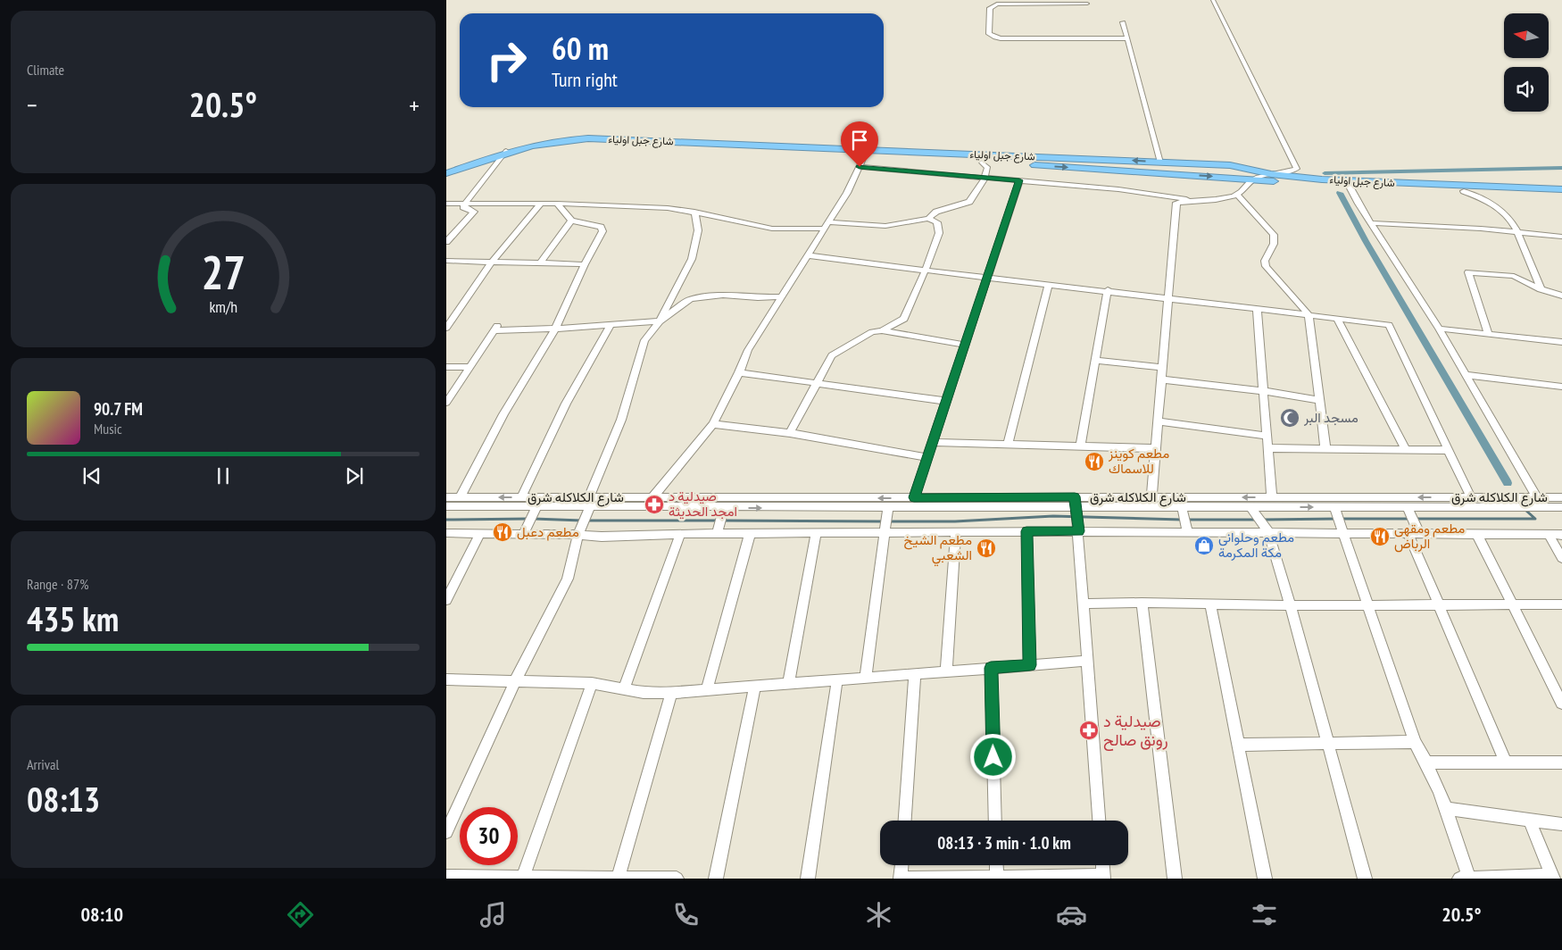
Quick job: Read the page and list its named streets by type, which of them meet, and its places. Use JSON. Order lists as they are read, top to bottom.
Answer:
{
  "streets": {
    "highway": ["شارع جبل اولياء"],
    "street": ["شارع الكلاكله شرق"]
  },
  "places": {
    "mosque": ["مسجد البر"],
    "restaurant": [
      "مطعم كوينز للاسماك",
      "مطعم دعبل",
      "مطعم ومقهى الرباض",
      "مطعم الشيخ الشعبي"
    ],
    "pharmacy": ["صيدلية د امجد الحديثة", "صيدلية د رونق صالح"],
    "shop": ["مطعم وحلواني مكة المكرمة"]
  },
  "north": "left",
  "page": {
    "tile": [
      "Climate",
      ["Range · 87%", "435 km"],
      ["Arrival", "08:13"]
    ],
    "turn": ["60 m", "Turn right"],
    "heat": ["−", "20.5°", "+"],
    "song": ["90.7 FM", "Music"],
    "limit": "30",
    "trip": "08:13 · 3 min · 1.0 km",
    "tabs": ["08:10", "20.5°"],
    "gauge": ["27", "km/h"]
  }
}
